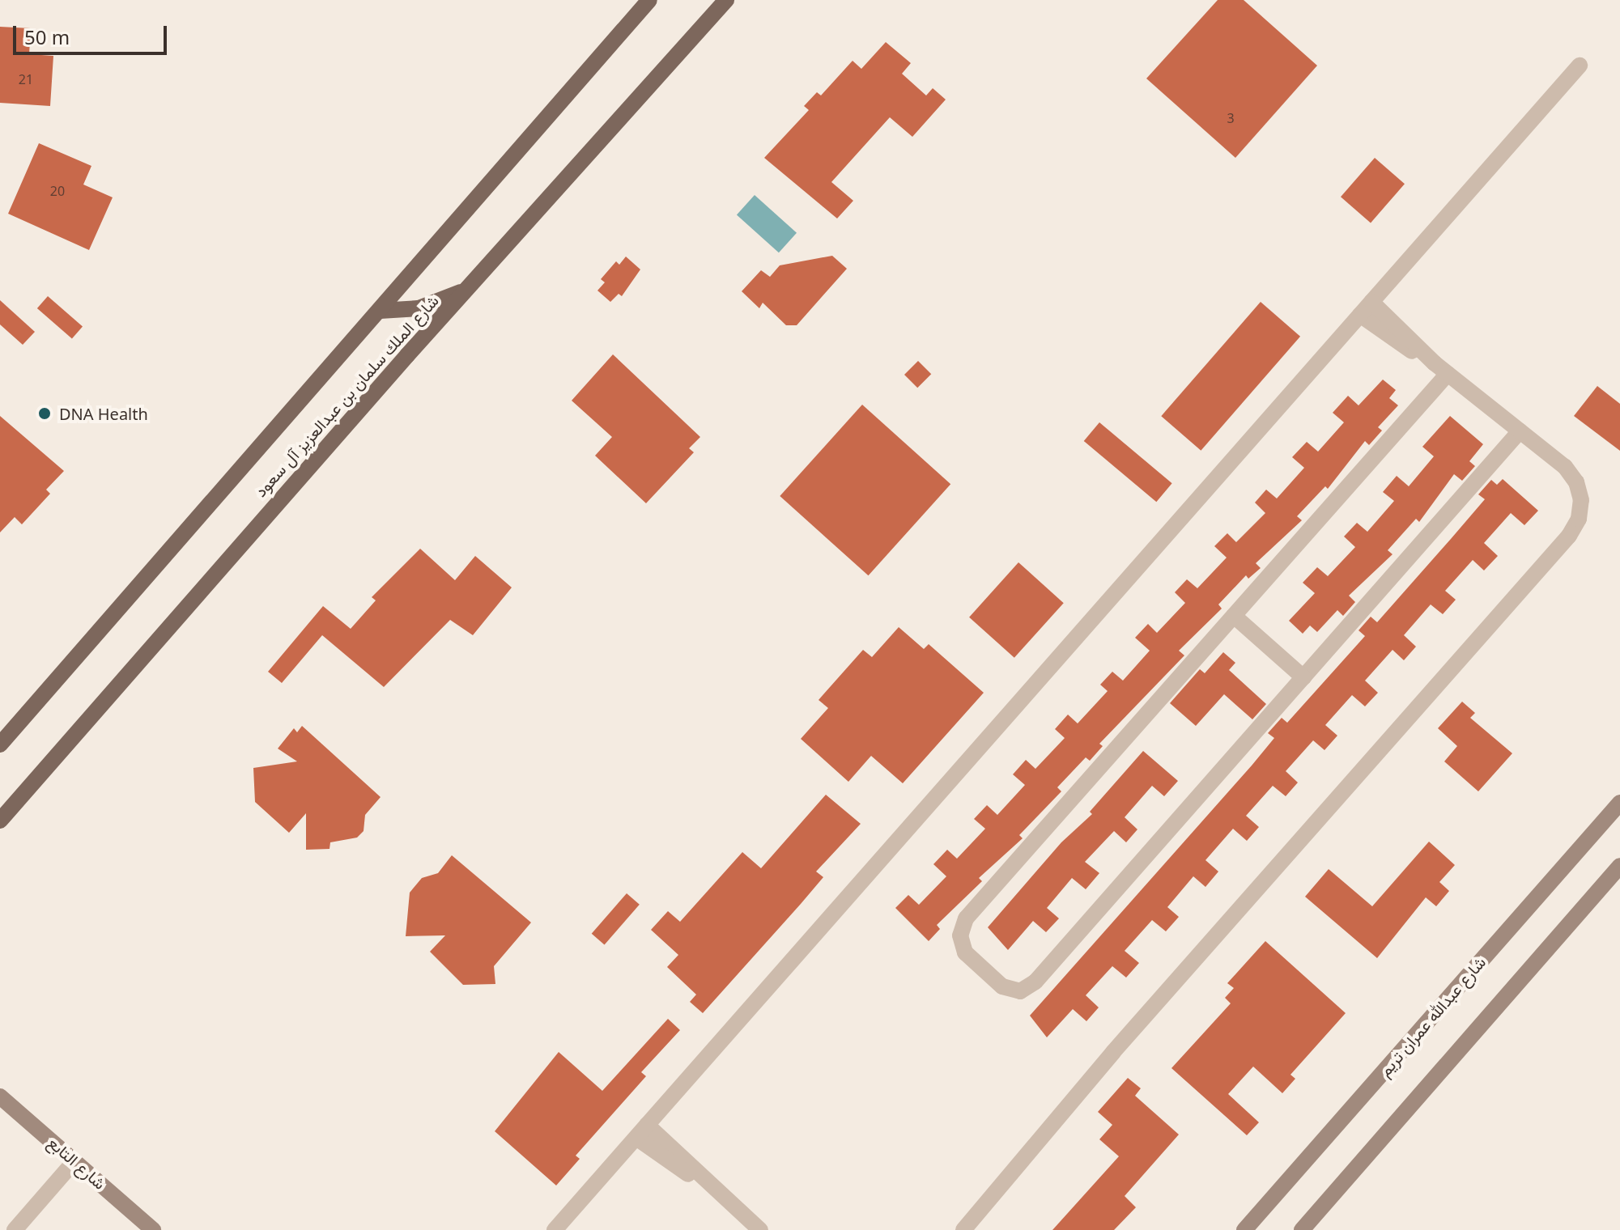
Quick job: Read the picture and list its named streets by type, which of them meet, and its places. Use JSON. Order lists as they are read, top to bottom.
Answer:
{
  "streets": {
    "main road": ["شارع الملك سلمان بن عبدالعزيز آل سعود"],
    "street": ["شارع عبدالله عمران تريم", "شارع التابع"]
  },
  "places": ["DNA Health"],
  "house_numbers": ["21", "3", "20"],
  "scale_bar": "50 m"
}
